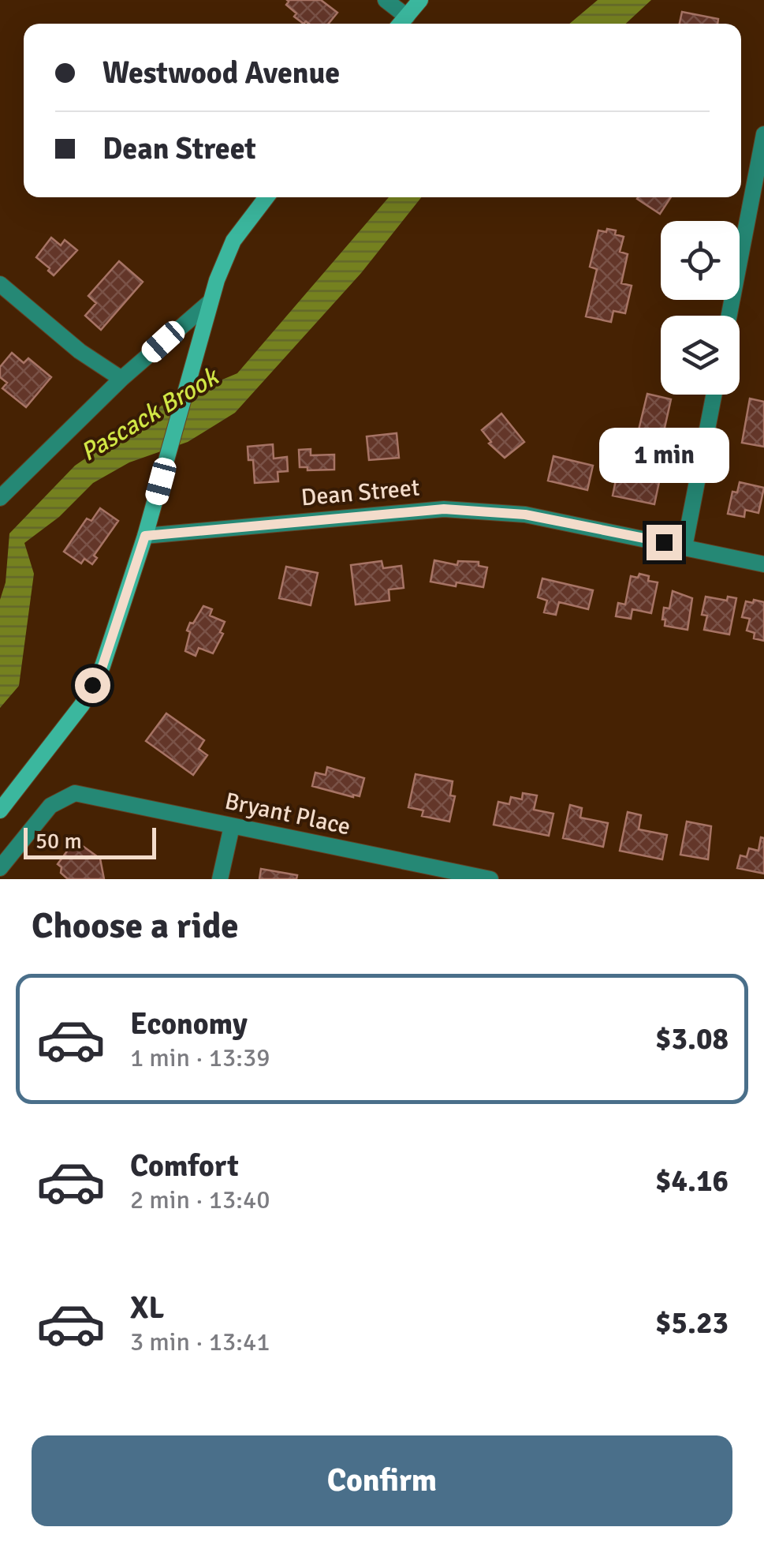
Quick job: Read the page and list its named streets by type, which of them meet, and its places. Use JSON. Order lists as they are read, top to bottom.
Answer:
{
  "streets": {
    "street": ["Dean Street", "Bryant Place"]
  },
  "water": ["Pascack Brook"],
  "scale_bar": "50 m",
  "page": {
    "banner": ["Westwood Avenue", "Dean Street"],
    "bubble": "1 min",
    "scale": "50 m",
    "heading": "Choose a ride",
    "list": [
      {
        "name": "Economy",
        "note": "1 min · 13:39",
        "value": "$3.08"
      },
      {
        "name": "Comfort",
        "note": "2 min · 13:40",
        "value": "$4.16"
      },
      {
        "name": "XL",
        "note": "3 min · 13:41",
        "value": "$5.23"
      }
    ],
    "buttons": "Confirm"
  }
}
